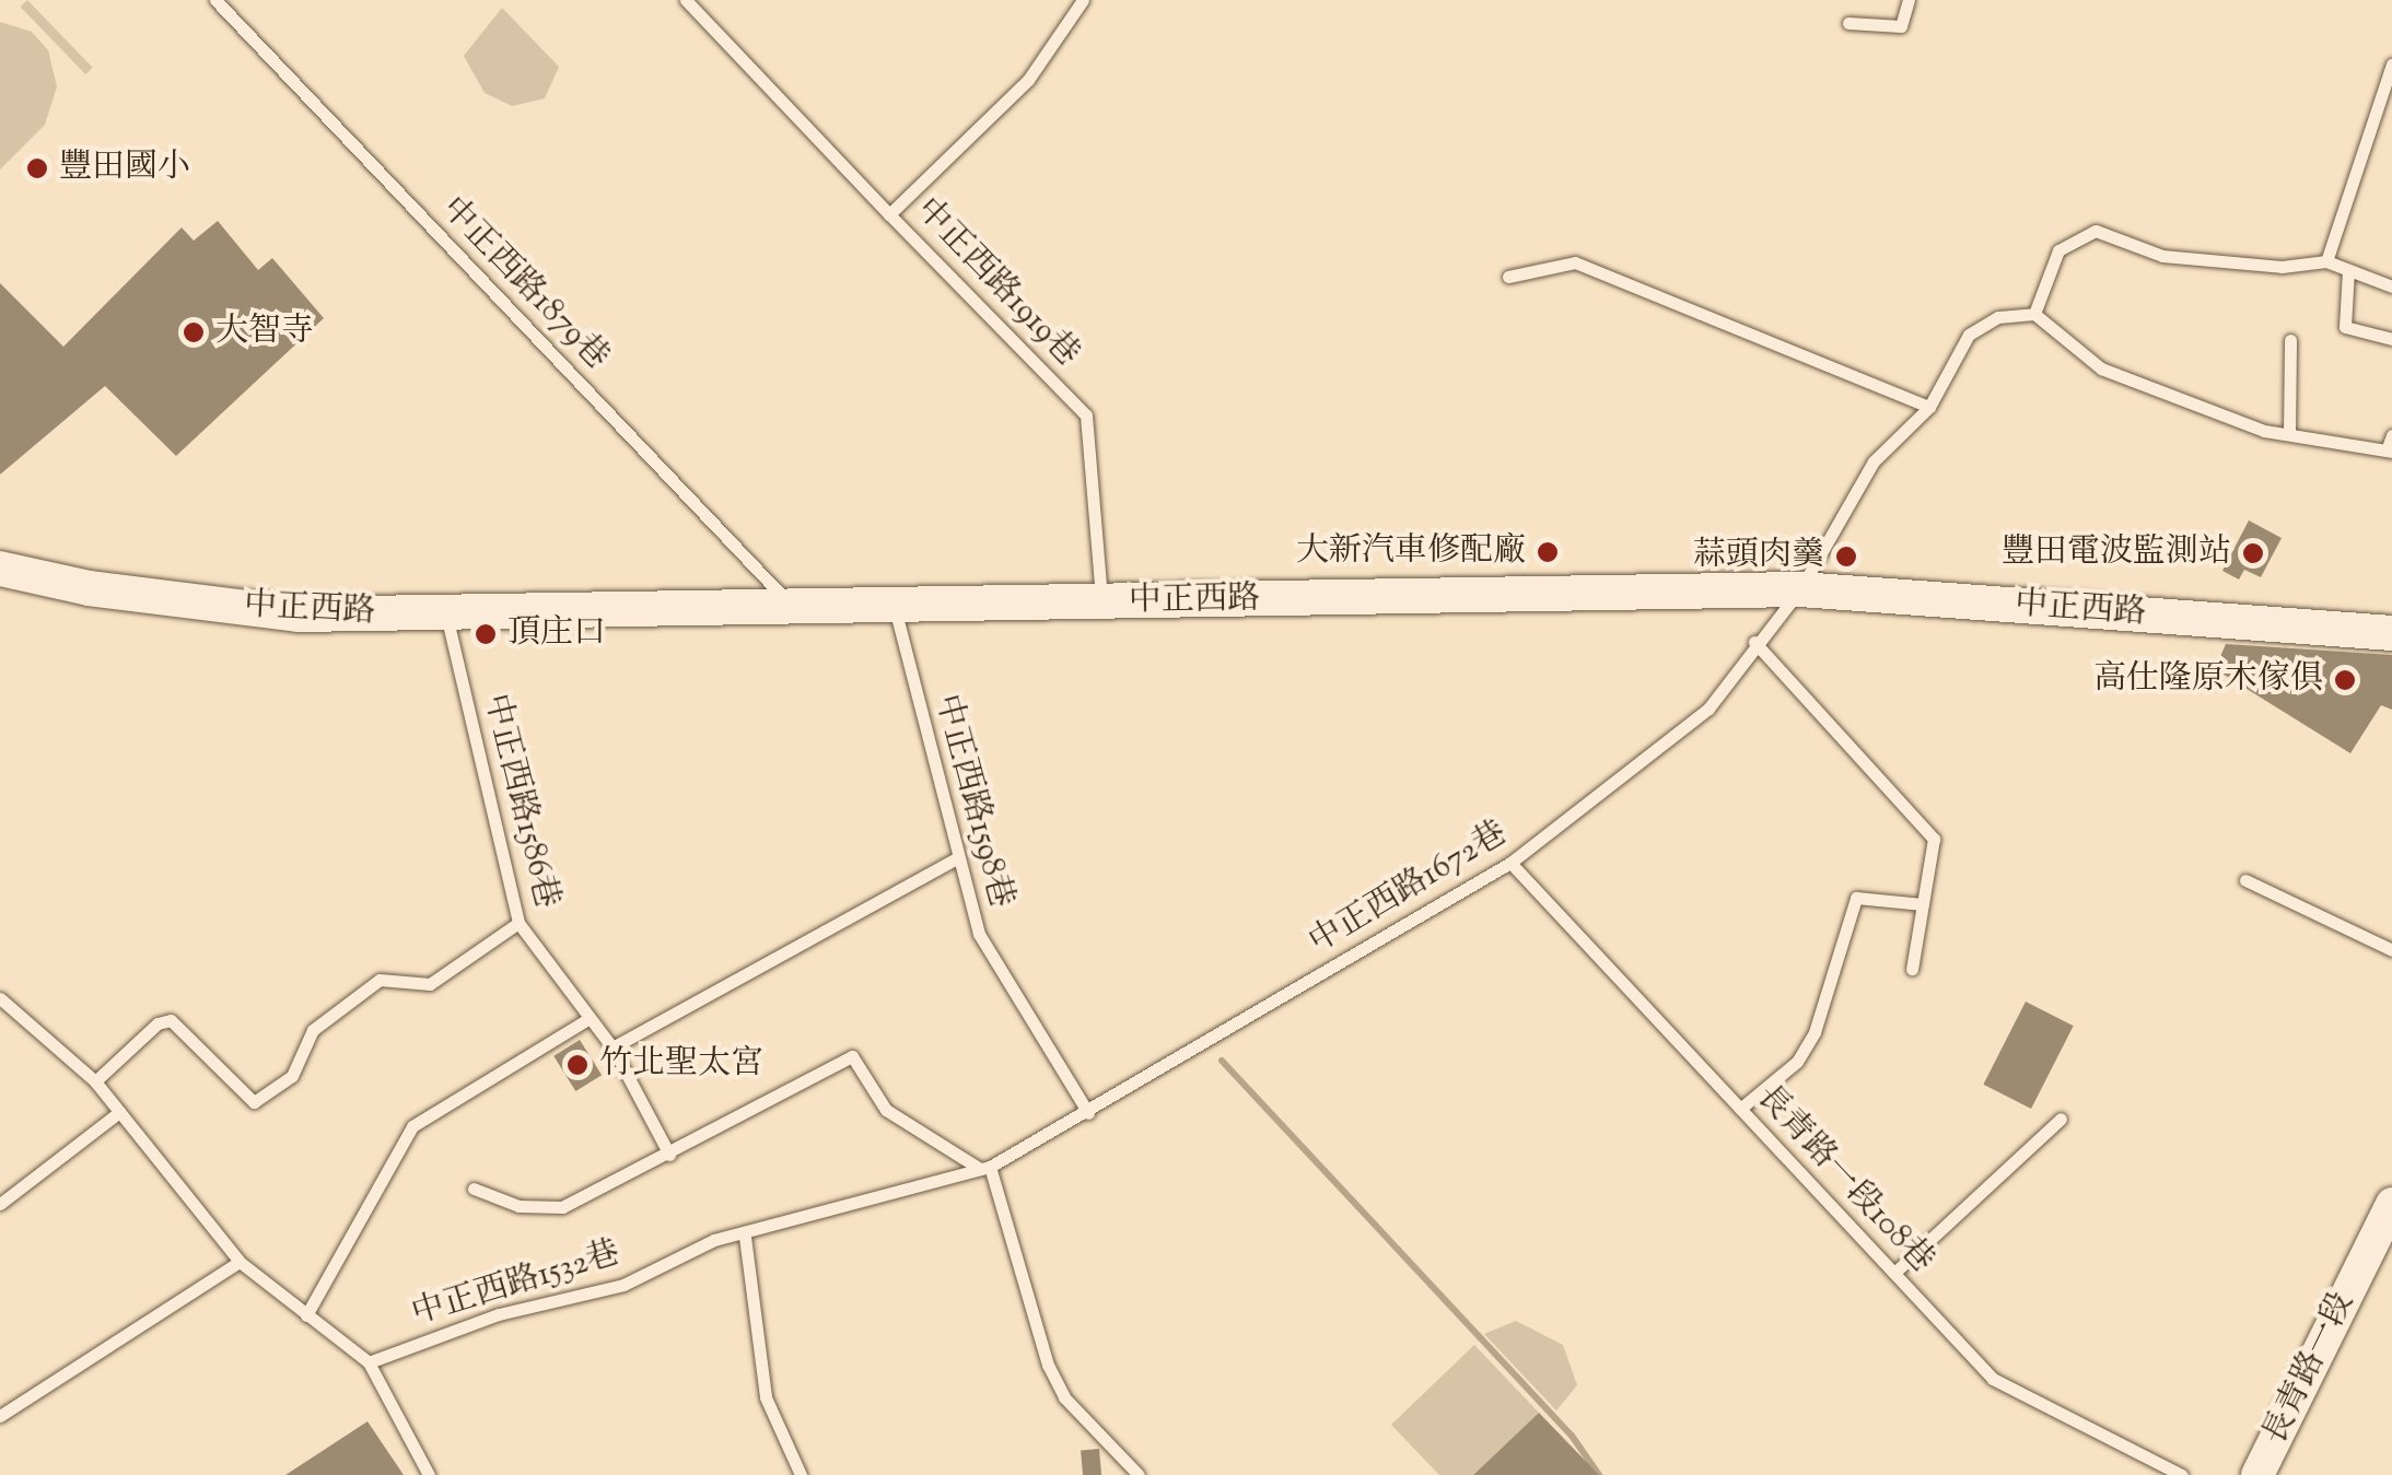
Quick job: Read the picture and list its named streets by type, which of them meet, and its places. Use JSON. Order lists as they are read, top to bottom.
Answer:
{
  "streets": {
    "main road": ["中正西路"],
    "street": ["長青路一段"],
    "lane": [
      "中正西路1919巷",
      "中正西路1879巷",
      "中正西路1586巷",
      "中正西路1598巷",
      "中正西路1672巷",
      "長青路一段108巷",
      "中正西路1532巷"
    ]
  },
  "crossings": [
    ["中正西路1919巷", "中正西路"],
    ["中正西路1879巷", "中正西路"],
    ["中正西路", "中正西路1586巷"],
    ["中正西路", "中正西路1598巷"],
    ["中正西路", "中正西路1672巷"],
    ["中正西路1598巷", "中正西路1672巷"],
    ["中正西路1672巷", "長青路一段108巷"],
    ["中正西路1672巷", "中正西路1532巷"]
  ],
  "places": [
    "豐田國小",
    "大智寺",
    "大新汽車修配廠",
    "豐田電波監測站",
    "蒜頭肉羹",
    "頂庄口",
    "高仕隆原木傢俱",
    "竹北聖太宮"
  ]
}
